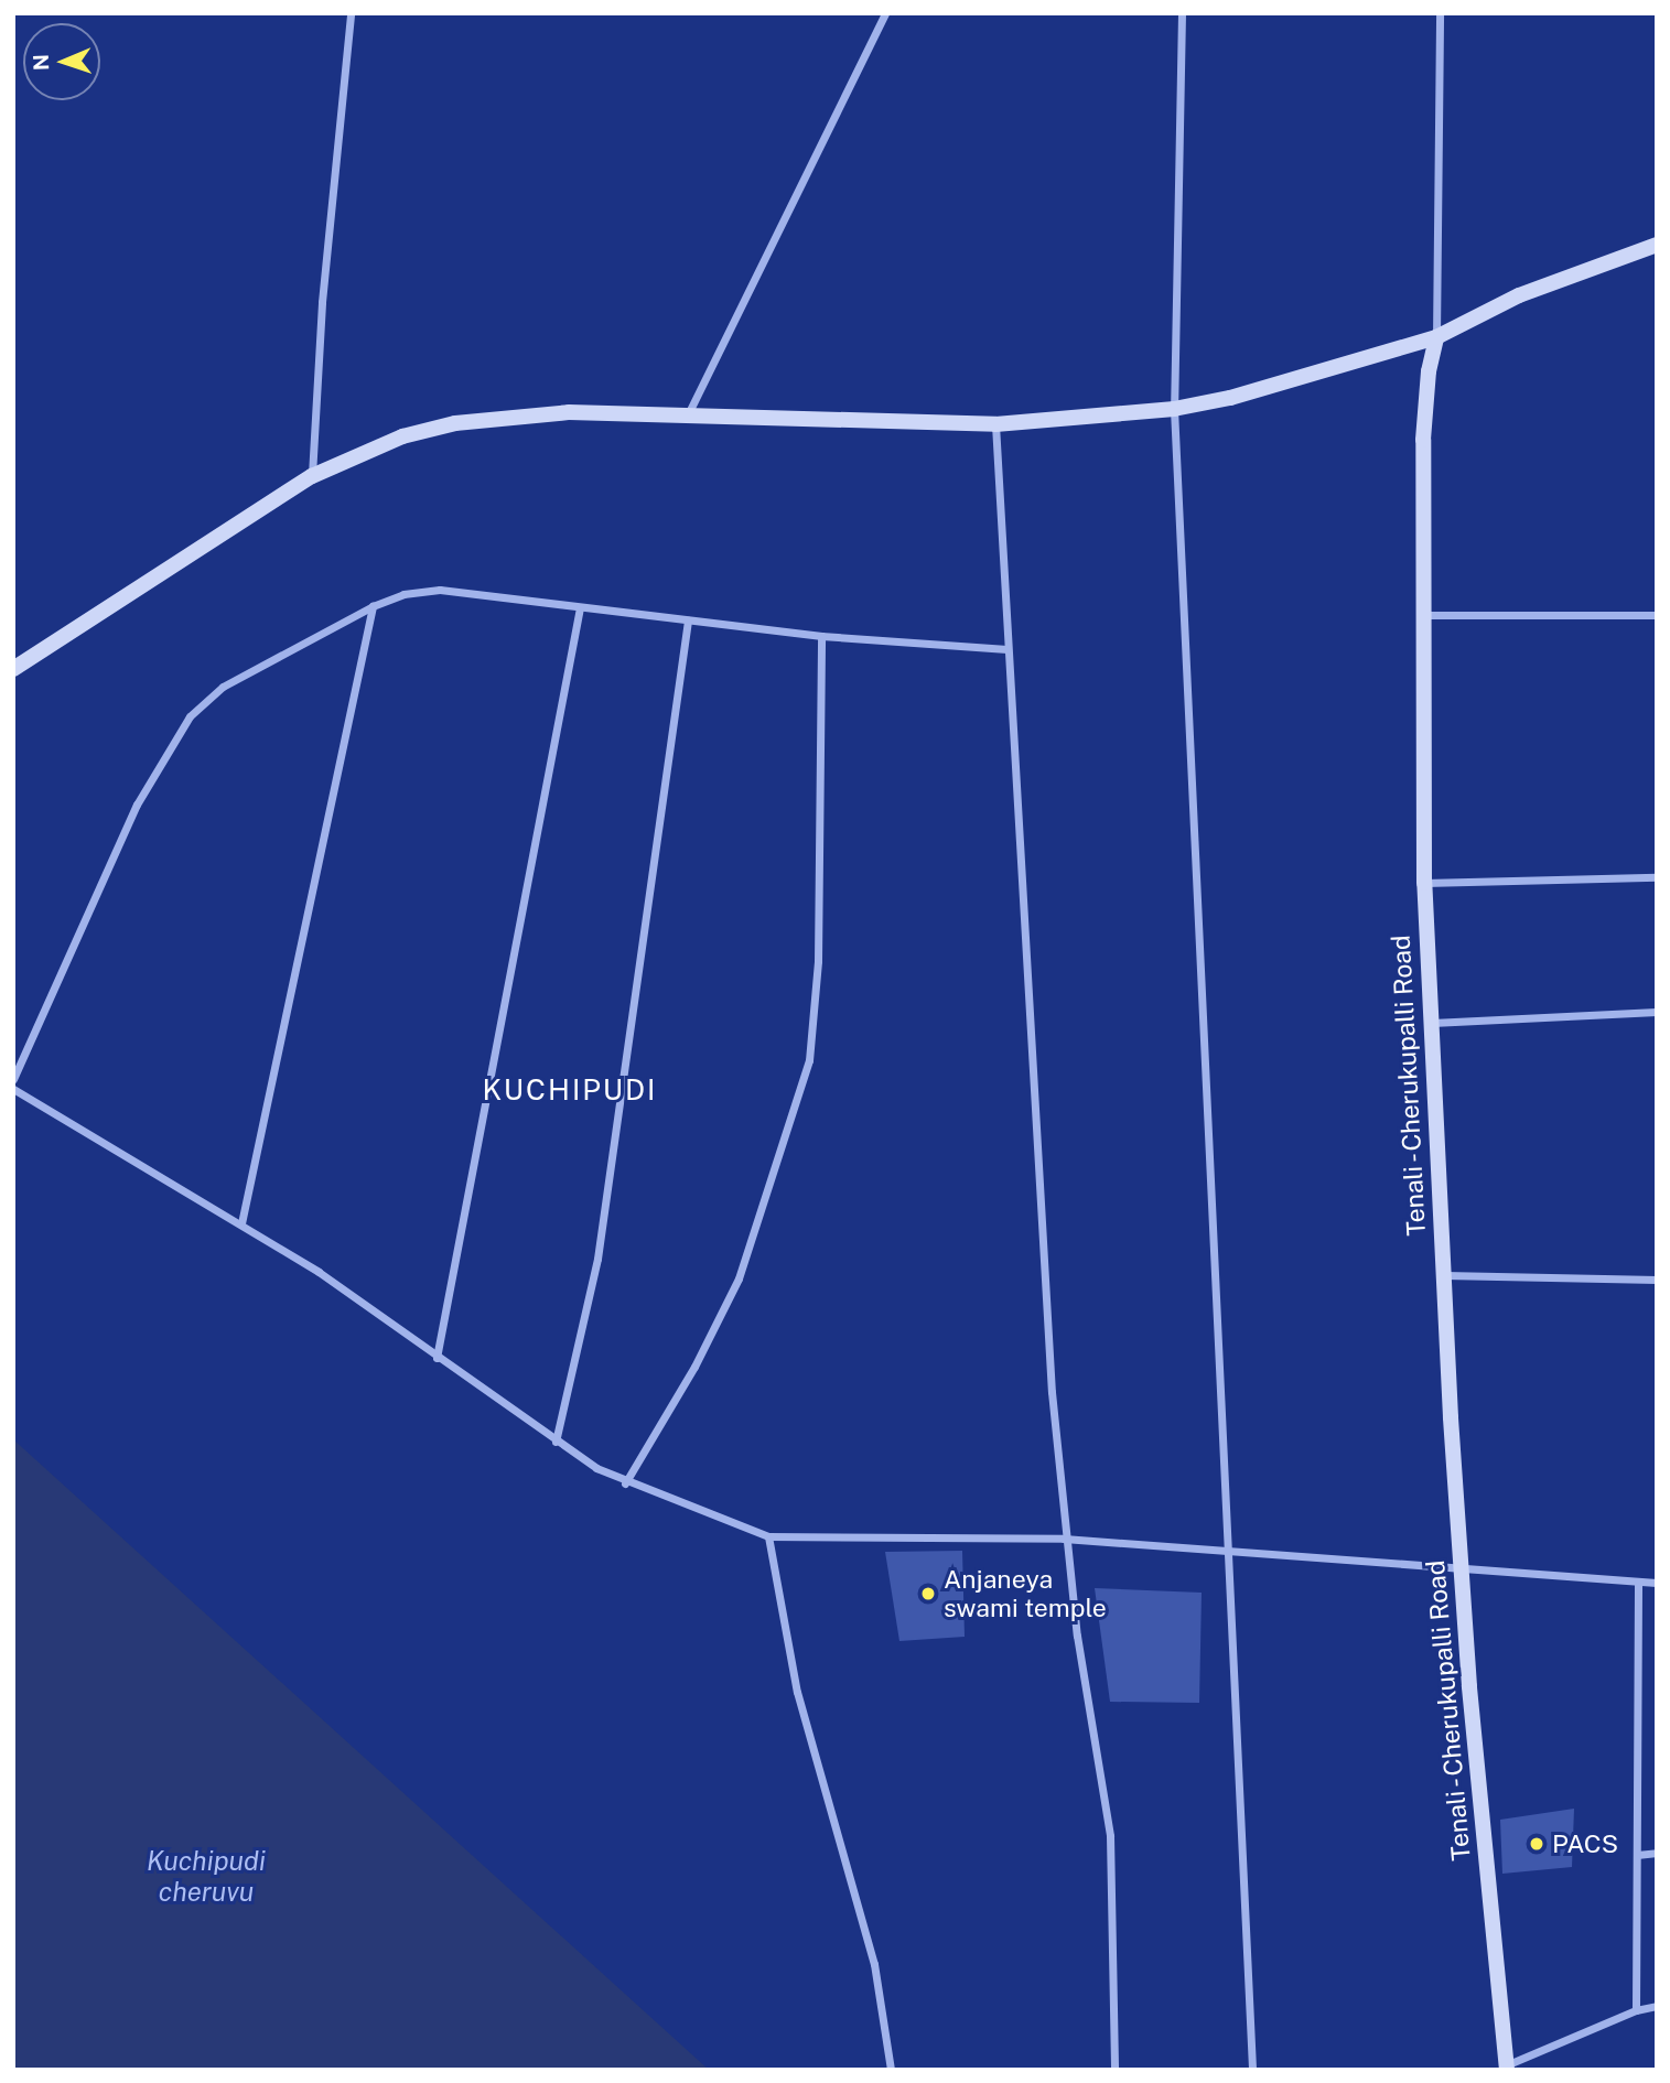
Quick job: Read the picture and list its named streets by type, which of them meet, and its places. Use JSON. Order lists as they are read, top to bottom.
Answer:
{
  "streets": {
    "main road": ["Tenali - Cherukupalli Road"]
  },
  "districts": ["KUCHIPUDI"],
  "water": ["Kuchipudi cheruvu"],
  "places": ["Anjaneya swami temple", "PACS"],
  "north": "left"
}
